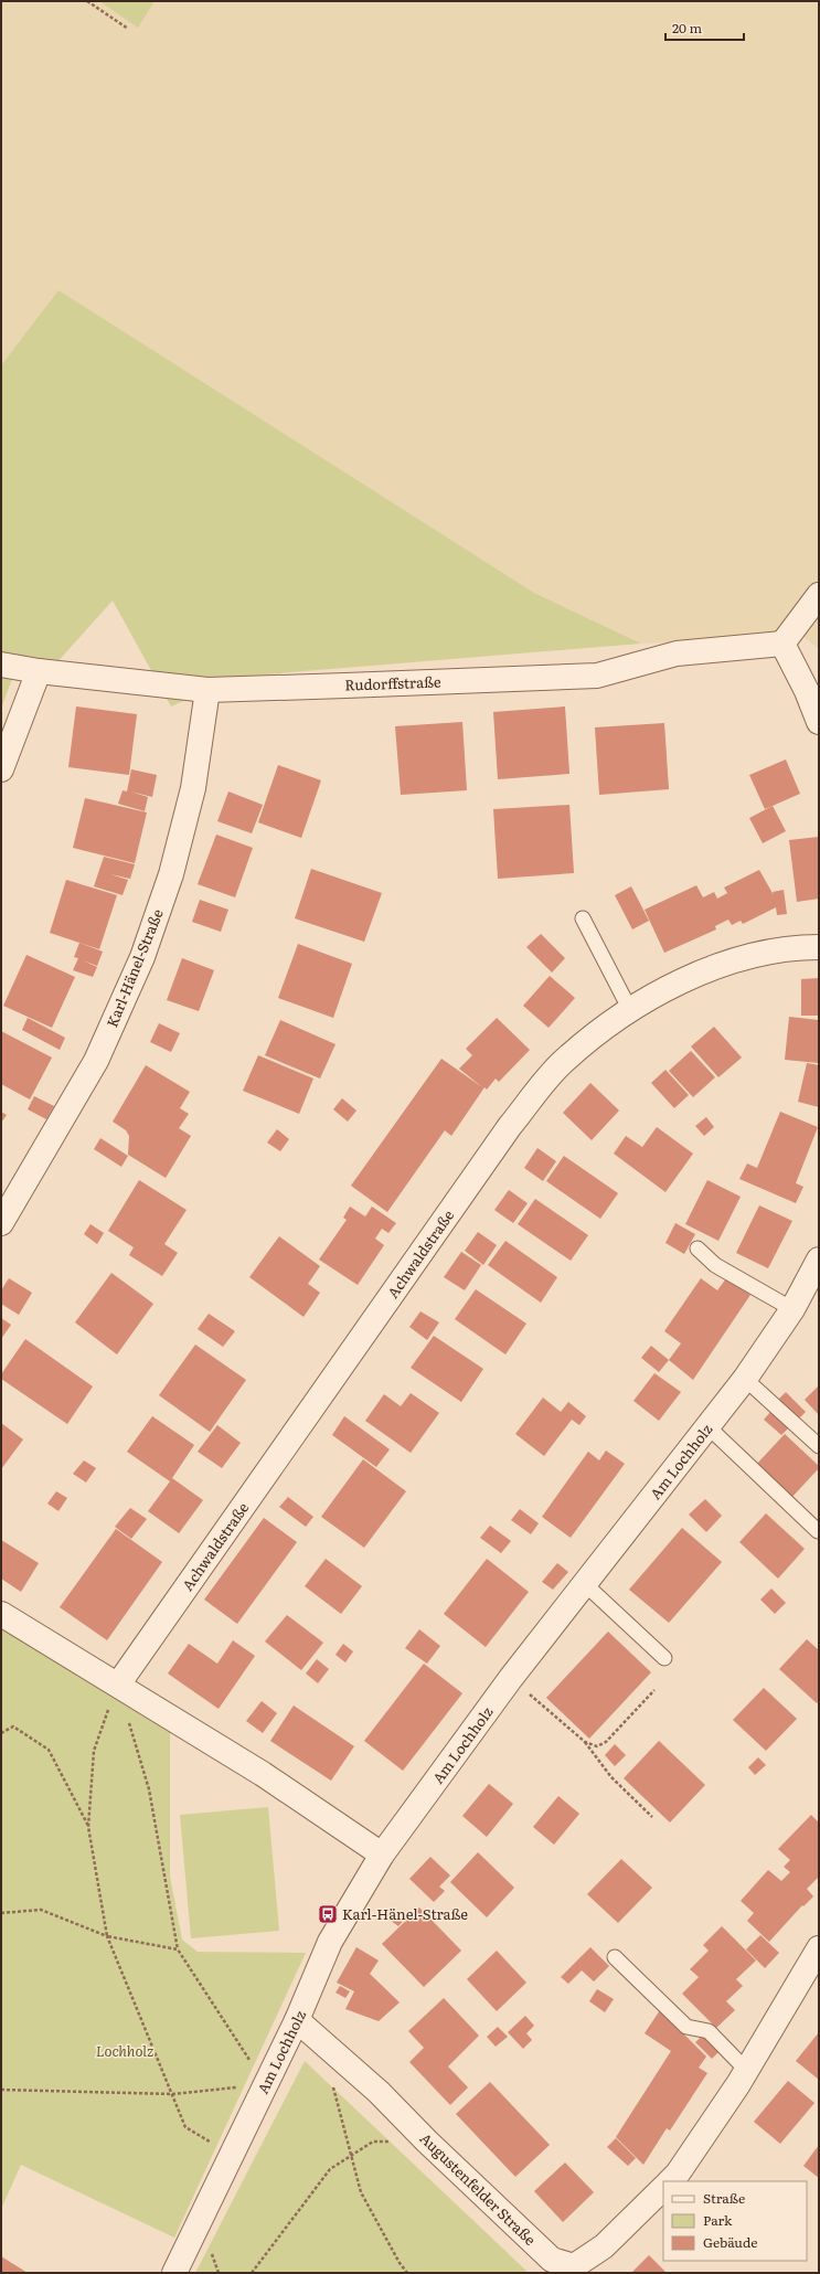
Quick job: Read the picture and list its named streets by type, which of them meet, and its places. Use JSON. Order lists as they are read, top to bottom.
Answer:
{
  "streets": {
    "street": [
      "Rudorffstraße",
      "Karl-Hänel-Straße",
      "Achwaldstraße",
      "Am Lochholz",
      "Augustenfelder Straße"
    ]
  },
  "crossings": [
    ["Rudorffstraße", "Karl-Hänel-Straße"],
    ["Am Lochholz", "Augustenfelder Straße"]
  ],
  "parks": ["Lochholz"],
  "places": {
    "bus stop": ["Karl-Hänel-Straße"]
  },
  "legend": ["Straße", "Park", "Gebäude"],
  "scale_bar": "20 m"
}
